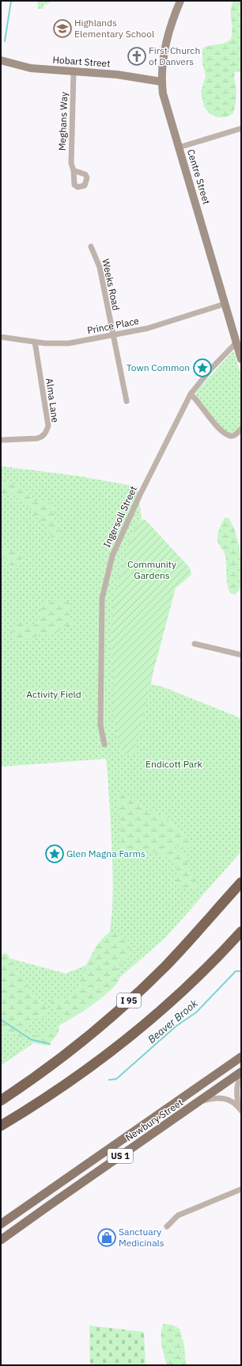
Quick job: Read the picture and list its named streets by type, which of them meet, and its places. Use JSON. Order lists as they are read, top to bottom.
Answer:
{
  "streets": {
    "highway": ["I 95"],
    "main road": [
      "Hobart Street",
      "Centre Street",
      "Newbury Street",
      "US 1"
    ],
    "street": [
      "Meghans Way",
      "Weeks Road",
      "Prince Place",
      "Alma Lane",
      "Ingersoll Street"
    ]
  },
  "crossings": [
    ["Hobart Street", "Meghans Way"],
    ["Hobart Street", "Centre Street"],
    ["Centre Street", "Prince Place"],
    ["Centre Street", "Ingersoll Street"],
    ["Weeks Road", "Prince Place"],
    ["Prince Place", "Alma Lane"]
  ],
  "water": ["Beaver Brook"],
  "parks": ["Community Gardens", "Activity Field", "Endicott Park"],
  "places": {
    "school or university": ["Highlands Elementary School"],
    "church": ["First Church of Danvers"],
    "place": ["Town Common", "Glen Magna Farms"],
    "shop": ["Sanctuary Medicinals"]
  }
}
